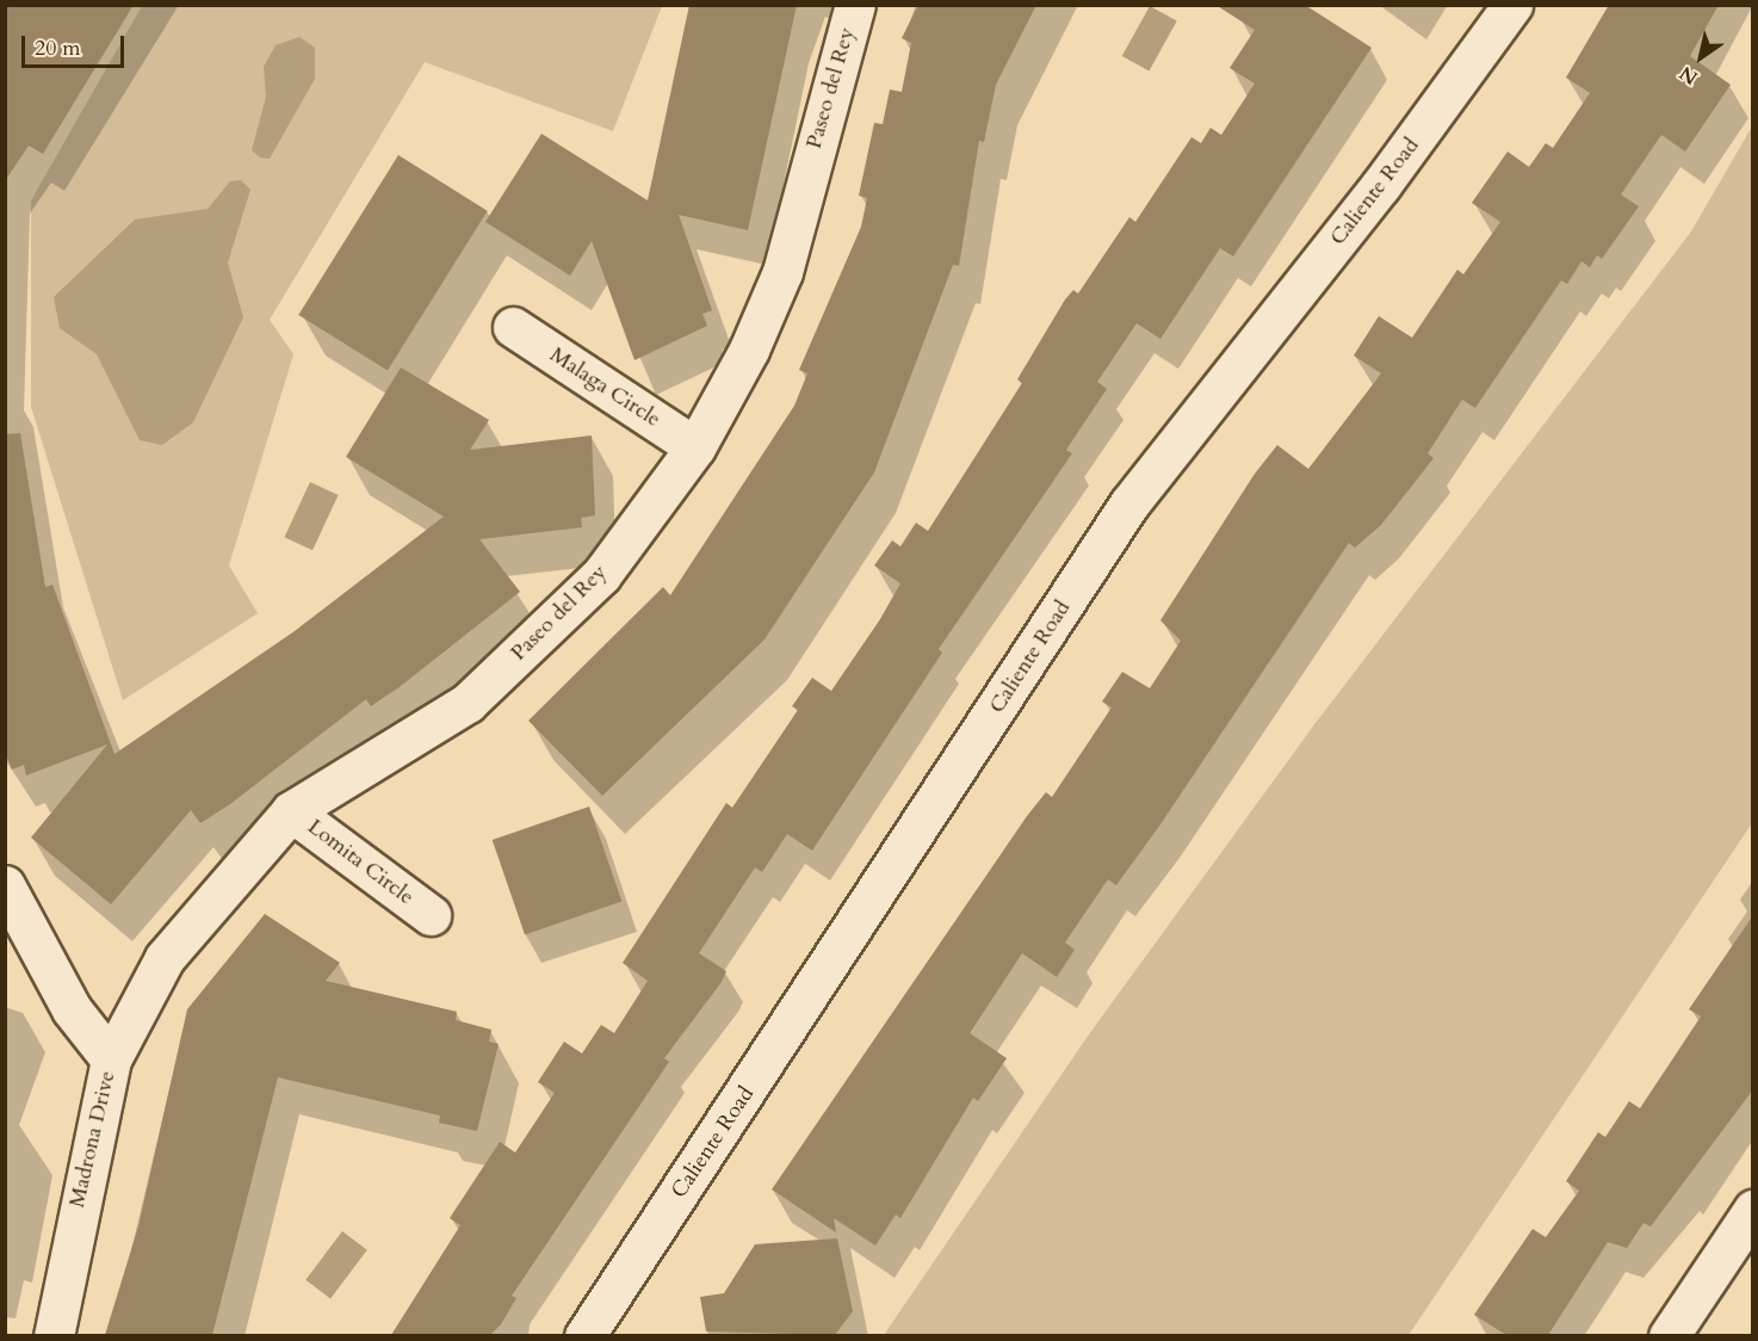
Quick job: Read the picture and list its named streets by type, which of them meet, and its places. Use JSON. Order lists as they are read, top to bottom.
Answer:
{
  "streets": {
    "street": [
      "Paseo del Rey",
      "Caliente Road",
      "Malaga Circle",
      "Lomita Circle",
      "Madrona Drive"
    ]
  },
  "crossings": [
    ["Paseo del Rey", "Malaga Circle"],
    ["Paseo del Rey", "Lomita Circle"],
    ["Paseo del Rey", "Madrona Drive"]
  ],
  "scale_bar": "20 m",
  "north": "bottom left"
}
